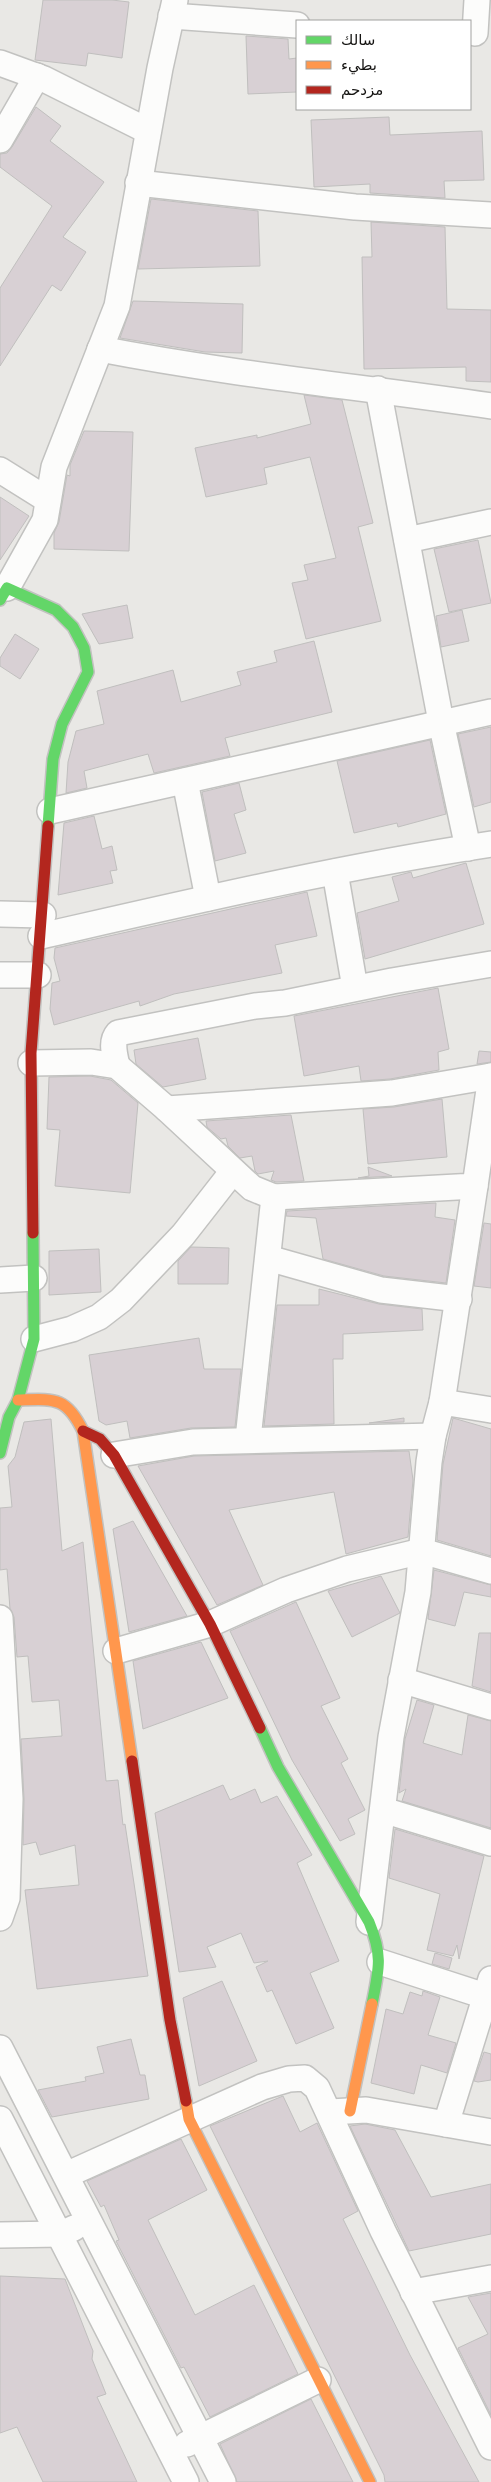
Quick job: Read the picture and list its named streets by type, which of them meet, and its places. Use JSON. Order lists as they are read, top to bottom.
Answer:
{
  "legend": ["سالك", "بطيء", "مزدحم"]
}
